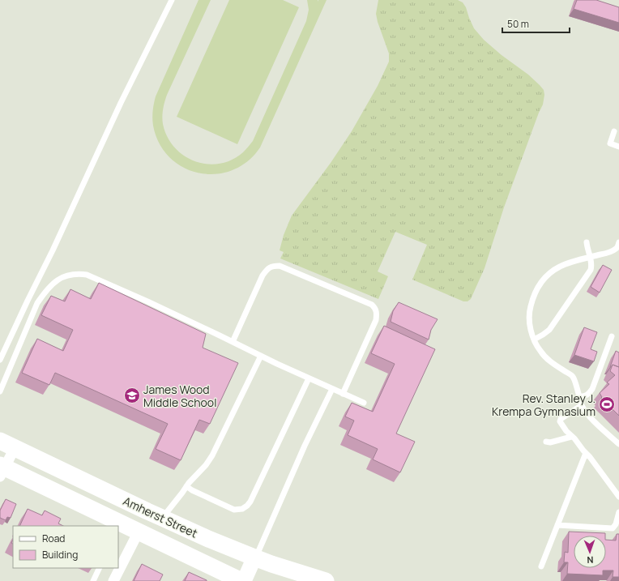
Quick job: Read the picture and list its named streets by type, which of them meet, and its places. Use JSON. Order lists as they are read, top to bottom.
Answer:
{
  "streets": {
    "main road": ["Amherst Street"]
  },
  "places": {
    "school or university": ["James Wood Middle School"],
    "sports": ["Rev. Stanley J. Krempa Gymnasium"]
  },
  "legend": ["Road", "Building"],
  "scale_bar": "50 m",
  "north": "bottom"
}
